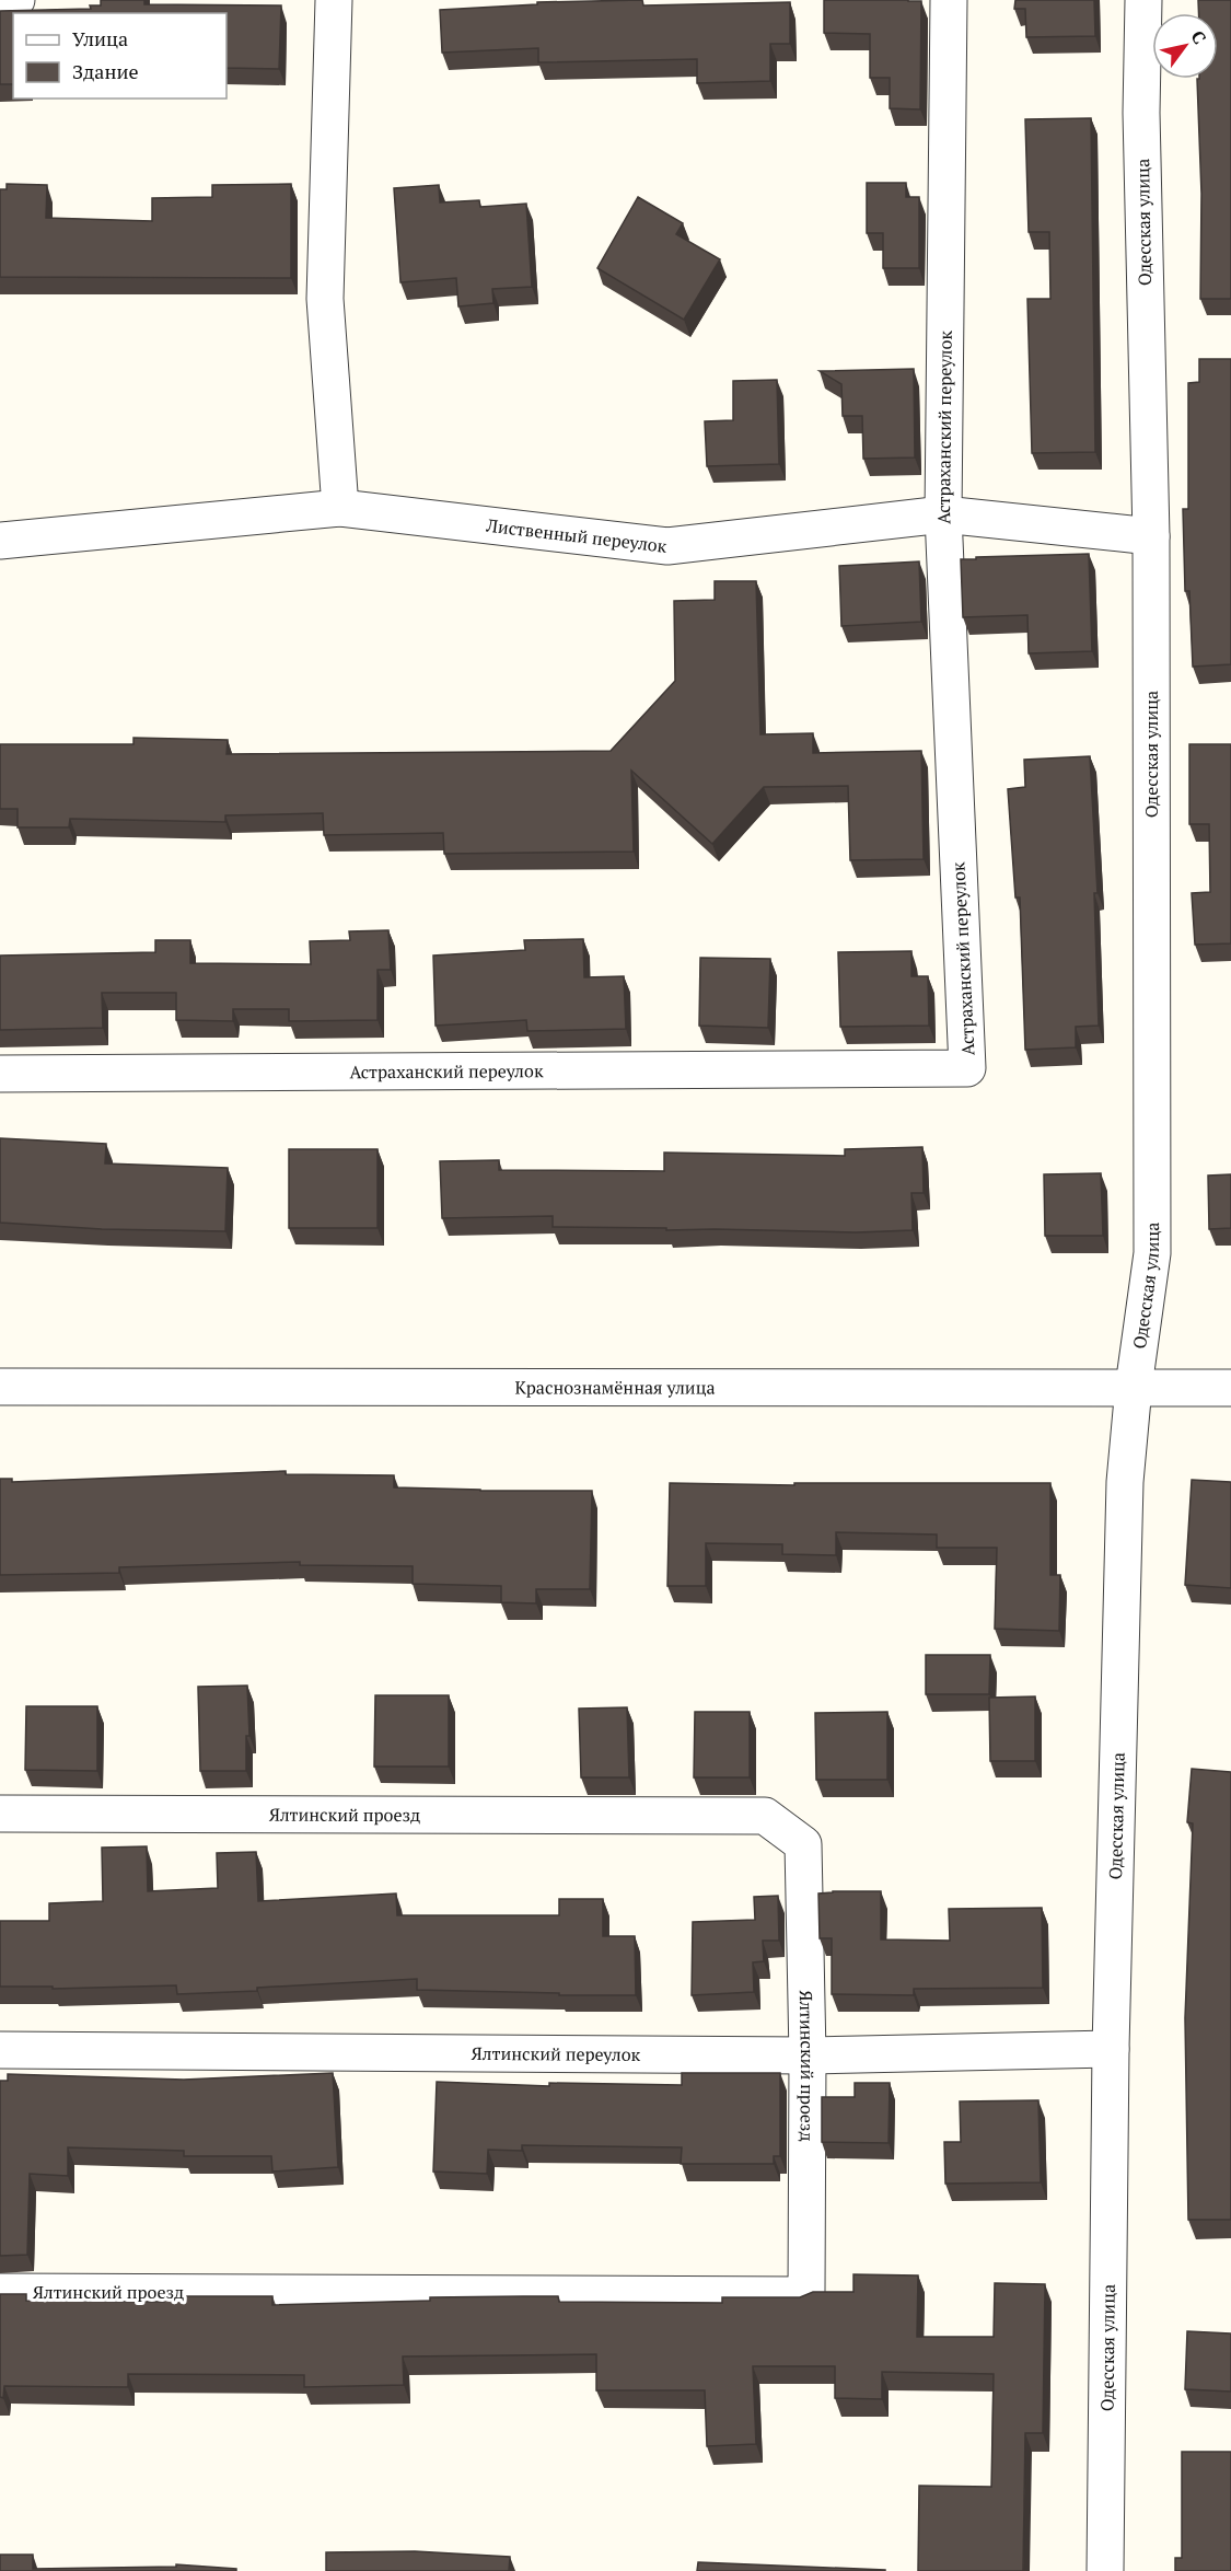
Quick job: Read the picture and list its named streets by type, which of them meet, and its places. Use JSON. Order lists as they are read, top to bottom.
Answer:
{
  "streets": {
    "street": [
      "Одесская улица",
      "Астраханский переулок",
      "Лиственный переулок",
      "Краснознамённая улица",
      "Ялтинский проезд",
      "Ялтинский переулок"
    ]
  },
  "crossings": [
    ["Одесская улица", "Лиственный переулок"],
    ["Одесская улица", "Краснознамённая улица"],
    ["Одесская улица", "Ялтинский переулок"],
    ["Астраханский переулок", "Лиственный переулок"],
    ["Ялтинский проезд", "Ялтинский переулок"]
  ],
  "legend": ["Улица", "Здание"],
  "north": "top right"
}
